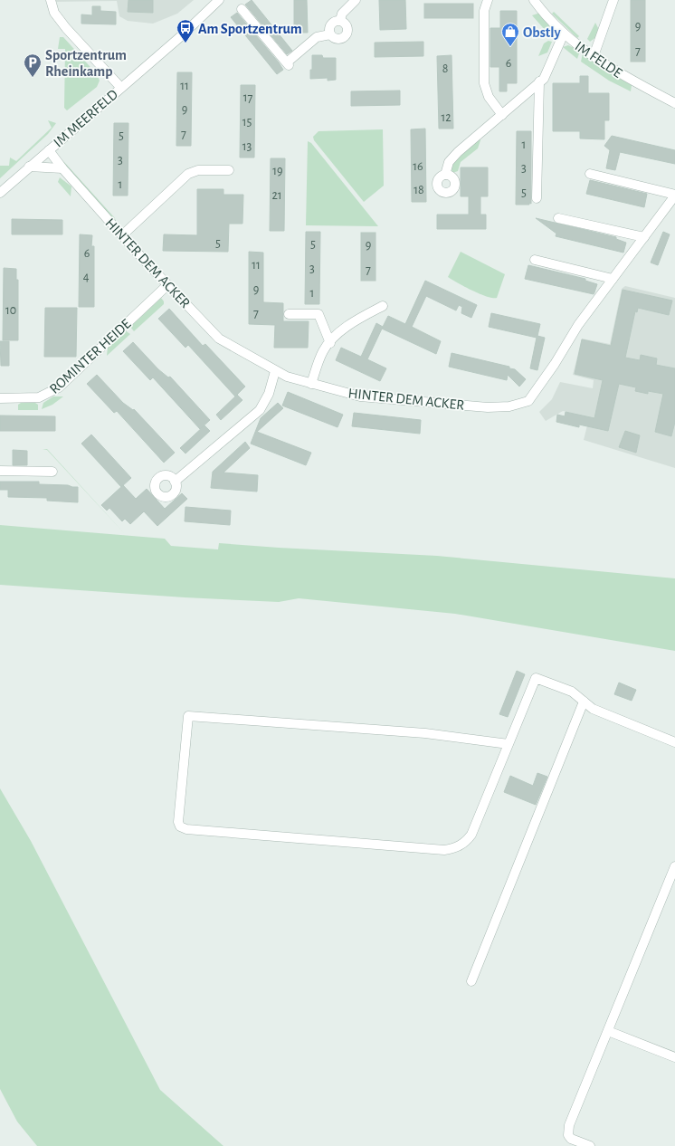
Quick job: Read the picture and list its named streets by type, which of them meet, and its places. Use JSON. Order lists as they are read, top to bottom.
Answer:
{
  "streets": {
    "street": [
      "IM FELDE",
      "IM MEERFELD",
      "HINTER DEM ACKER",
      "ROMINTER HEIDE"
    ]
  },
  "crossings": [
    ["IM MEERFELD", "HINTER DEM ACKER"],
    ["HINTER DEM ACKER", "ROMINTER HEIDE"]
  ],
  "places": {
    "bus stop": ["Am Sportzentrum"],
    "shop": ["Obstly"],
    "parking": ["Sportzentrum Rheinkamp"]
  },
  "house_numbers": [
    "9",
    "7",
    "6",
    "8",
    "11",
    "17",
    "9",
    "12",
    "15",
    "7",
    "5",
    "1",
    "13",
    "3",
    "16",
    "3",
    "19",
    "1",
    "18",
    "5",
    "21",
    "5",
    "5",
    "9",
    "6",
    "11",
    "3",
    "7",
    "4",
    "9",
    "1",
    "10",
    "7"
  ]
}
